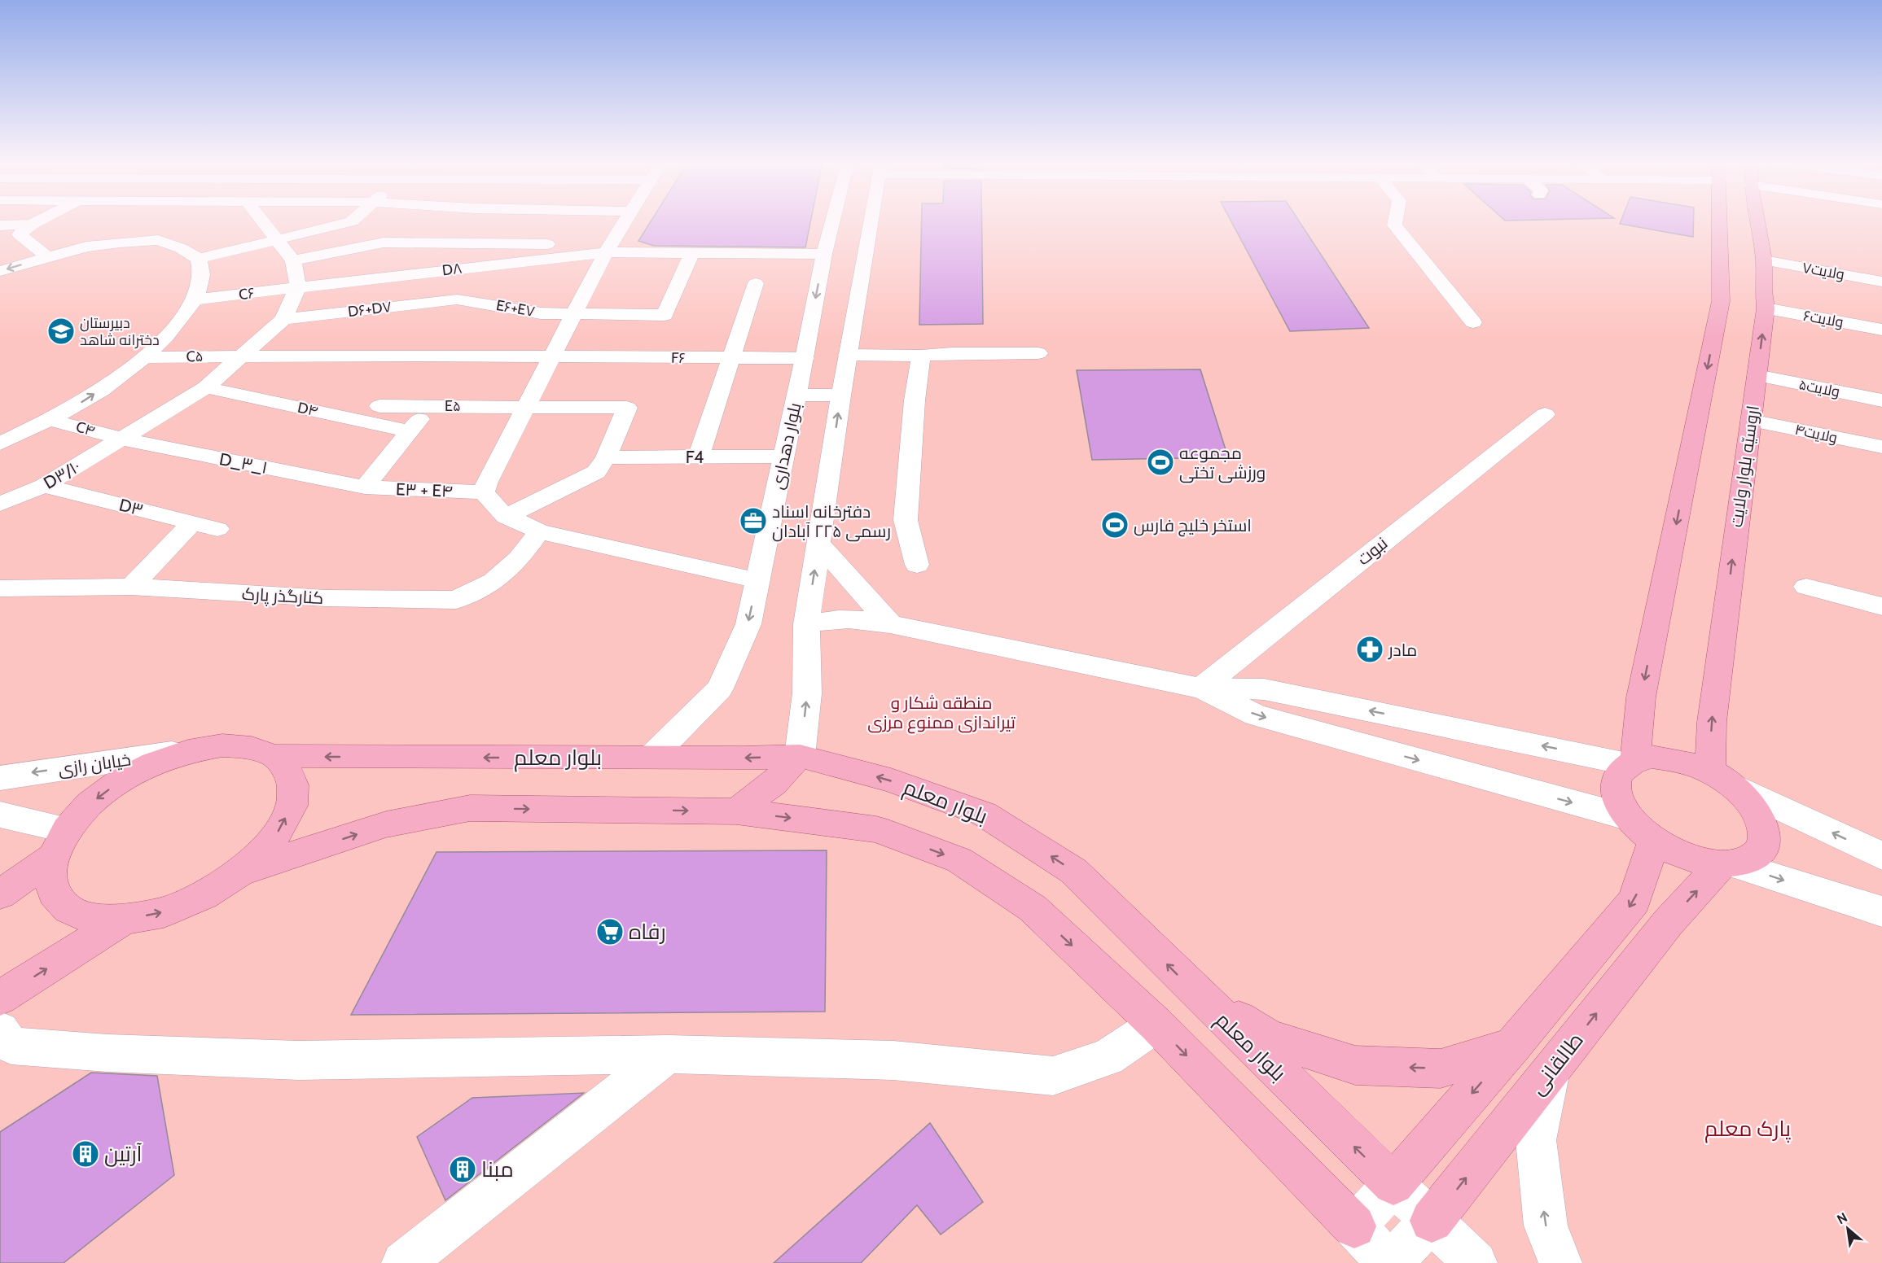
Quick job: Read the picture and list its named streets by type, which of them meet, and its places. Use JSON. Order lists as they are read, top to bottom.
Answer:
{
  "streets": {
    "main road": ["اروسیّه بلوار ولایت", "بلوار معلم", "طالقانی"],
    "street": [
      "D۸",
      "ولایت۷",
      "C۶",
      "E۶+E۷",
      "D۶+D۷",
      "ولایت۶",
      "C۵",
      "F۶",
      "ولایت۵",
      "E۵",
      "D۴",
      "C۴",
      "ولایت۴",
      "بلوار دهداری",
      "F4",
      "D_۳_۱",
      "D۳/۱۰",
      "E۳ + E۴",
      "D۳",
      "نبوت",
      "کنارگذر پارک",
      "خیابان رازی"
    ]
  },
  "crossings": [
    ["D۸", "C۶"],
    ["ولایت۷", "اروسیّه بلوار ولایت"],
    ["E۶+E۷", "D۶+D۷"],
    ["D۶+D۷", "D۳/۱۰"],
    ["ولایت۶", "اروسیّه بلوار ولایت"],
    ["C۵", "F۶"],
    ["C۵", "D۳/۱۰"],
    ["F۶", "بلوار دهداری"],
    ["ولایت۵", "اروسیّه بلوار ولایت"],
    ["E۵", "F4"],
    ["D۴", "D۳/۱۰"],
    ["C۴", "D_۳_۱"],
    ["C۴", "D۳/۱۰"],
    ["ولایت۴", "اروسیّه بلوار ولایت"],
    ["بلوار دهداری", "F4"],
    ["بلوار دهداری", "بلوار معلم"],
    ["D_۳_۱", "D۳/۱۰"],
    ["D_۳_۱", "E۳ + E۴"],
    ["D۳/۱۰", "D۳"],
    ["بلوار معلم", "طالقانی"]
  ],
  "one_way": ["خیابان رازی"],
  "parks": ["منطقه شکار و تیراندازی ممنوع مرزی", "پارک معلم"],
  "places": {
    "school or university": ["دبیرستان دخترانه شاهد"],
    "sports": ["مجموعه ورزشی تختی", "استخر خلیج فارس"],
    "office": ["دفترخانه اسناد رسمی ۲۲۵ آبادان"],
    "pharmacy": ["مادر"],
    "supermarket": ["رفاه"],
    "building": ["آرتین", "مبنا"]
  },
  "north": "top left"
}
